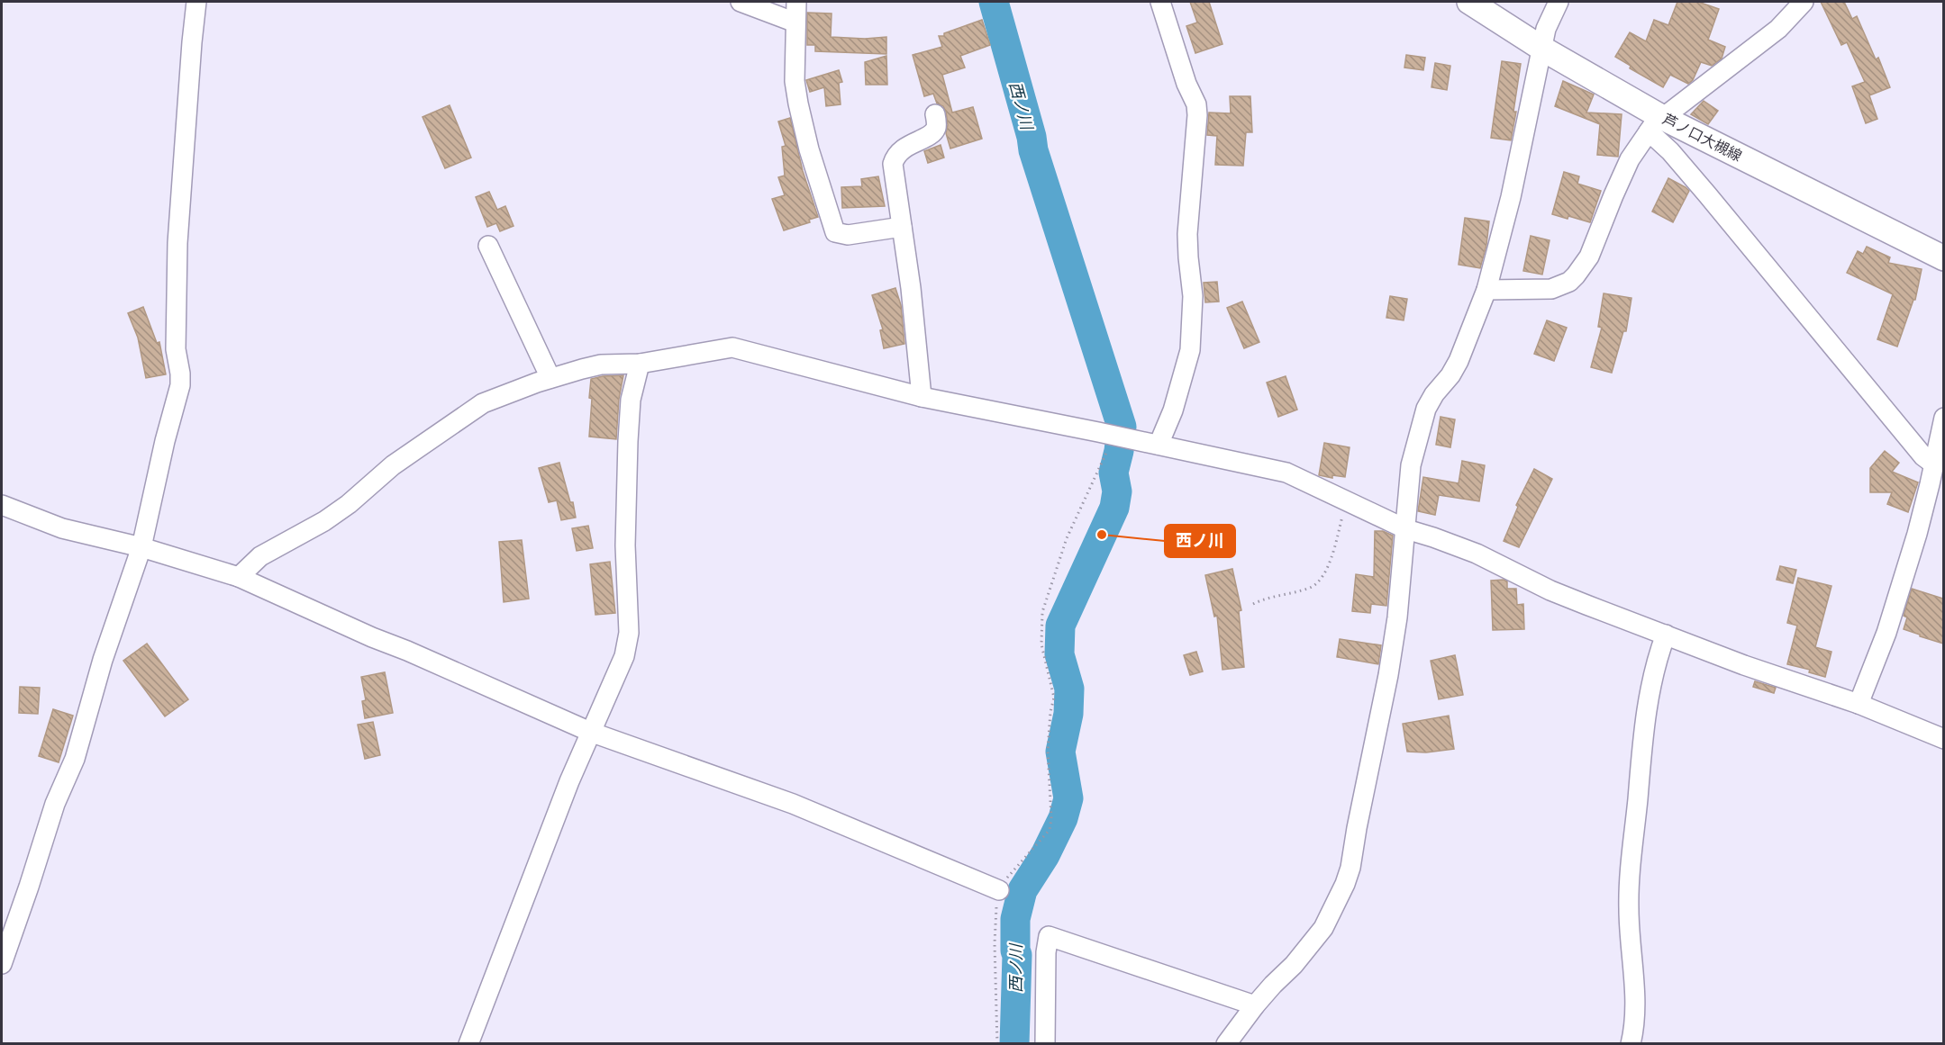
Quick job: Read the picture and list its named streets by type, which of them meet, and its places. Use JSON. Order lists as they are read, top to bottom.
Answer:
{
  "streets": {
    "main road": ["芦ノ口大槻線"]
  },
  "water": ["西ノ川"],
  "places": ["西ノ川"]
}
